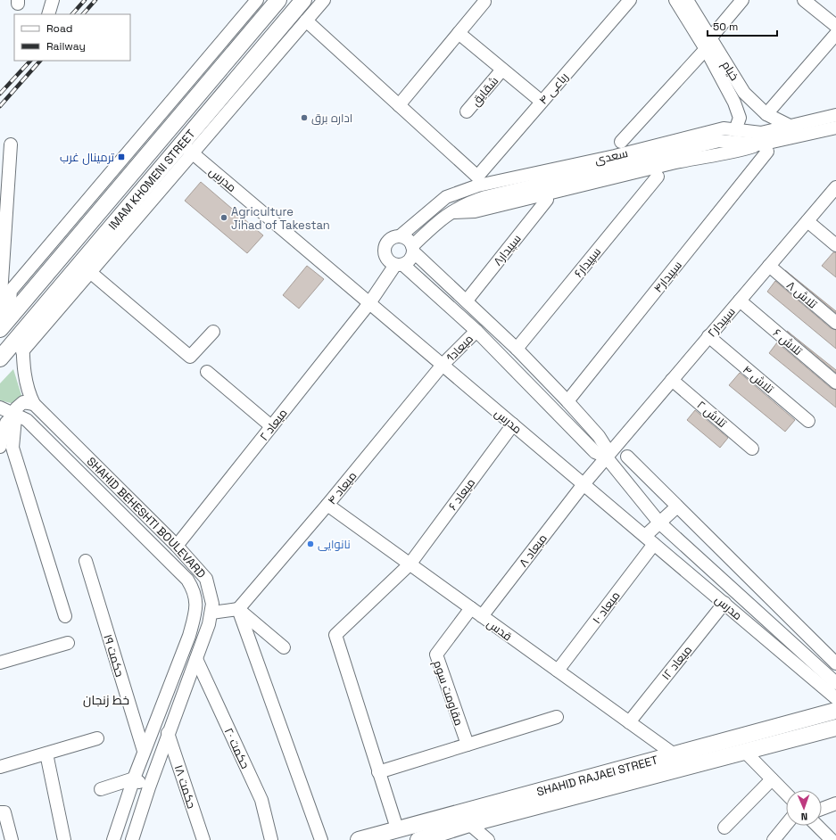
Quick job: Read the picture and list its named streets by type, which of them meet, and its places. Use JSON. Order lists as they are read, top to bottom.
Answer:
{
  "streets": {
    "main road": ["IMAM KHOMENI STREET", "SHAHID RAJAEI STREET"],
    "street": [
      "خیام",
      "رباعی ۴",
      "شقایق",
      "سعدی",
      "مدرس",
      "سپیدار۸",
      "سپیدار۶",
      "سپیدار۴",
      "تلاش ۸",
      "سپیدار۲",
      "تلاش ۶",
      "میعاد1",
      "تلاش ۴",
      "تلاش ۲",
      "میعاد ۲",
      "میعاد ۴",
      "میعاد ۶",
      "SHAHID BEHESHTI BOULEVARD",
      "میعاد ۸",
      "میعاد ۱۰",
      "قدس",
      "حکمت ۱۹",
      "میعاد ۱۲",
      "مقاومت سوم",
      "حکمت ۲۰",
      "حکمت ۱۸"
    ]
  },
  "crossings": [
    ["خیام", "سعدی"],
    ["سعدی", "سپیدار۴"],
    ["IMAM KHOMENI STREET", "مدرس"],
    ["IMAM KHOMENI STREET", "SHAHID BEHESHTI BOULEVARD"],
    ["مدرس", "سپیدار۲"],
    ["مدرس", "میعاد1"],
    ["مدرس", "میعاد ۲"],
    ["مدرس", "میعاد ۴"],
    ["مدرس", "میعاد ۶"],
    ["مدرس", "میعاد ۸"],
    ["مدرس", "میعاد ۱۰"],
    ["مدرس", "میعاد ۱۲"],
    ["تلاش ۸", "سپیدار۲"],
    ["سپیدار۲", "تلاش ۶"],
    ["سپیدار۲", "تلاش ۴"],
    ["سپیدار۲", "تلاش ۲"],
    ["سپیدار۲", "میعاد ۸"],
    ["میعاد1", "میعاد ۴"],
    ["میعاد ۲", "SHAHID BEHESHTI BOULEVARD"],
    ["میعاد ۴", "قدس"],
    ["میعاد ۶", "قدس"],
    ["SHAHID BEHESHTI BOULEVARD", "حکمت ۱۹"],
    ["SHAHID BEHESHTI BOULEVARD", "حکمت ۲۰"],
    ["SHAHID BEHESHTI BOULEVARD", "حکمت ۱۸"],
    ["میعاد ۸", "قدس"],
    ["میعاد ۱۰", "قدس"],
    ["قدس", "میعاد ۱۲"],
    ["قدس", "مقاومت سوم"],
    ["قدس", "SHAHID RAJAEI STREET"]
  ],
  "districts": ["خط زنجان"],
  "places": {
    "other": ["اداره برق", "Agriculture Jihad of Takestan", "نانوایی"],
    "transit": ["ترمینال غرب"]
  },
  "legend": ["Road", "Railway"],
  "scale_bar": "50 m",
  "north": "bottom"
}
